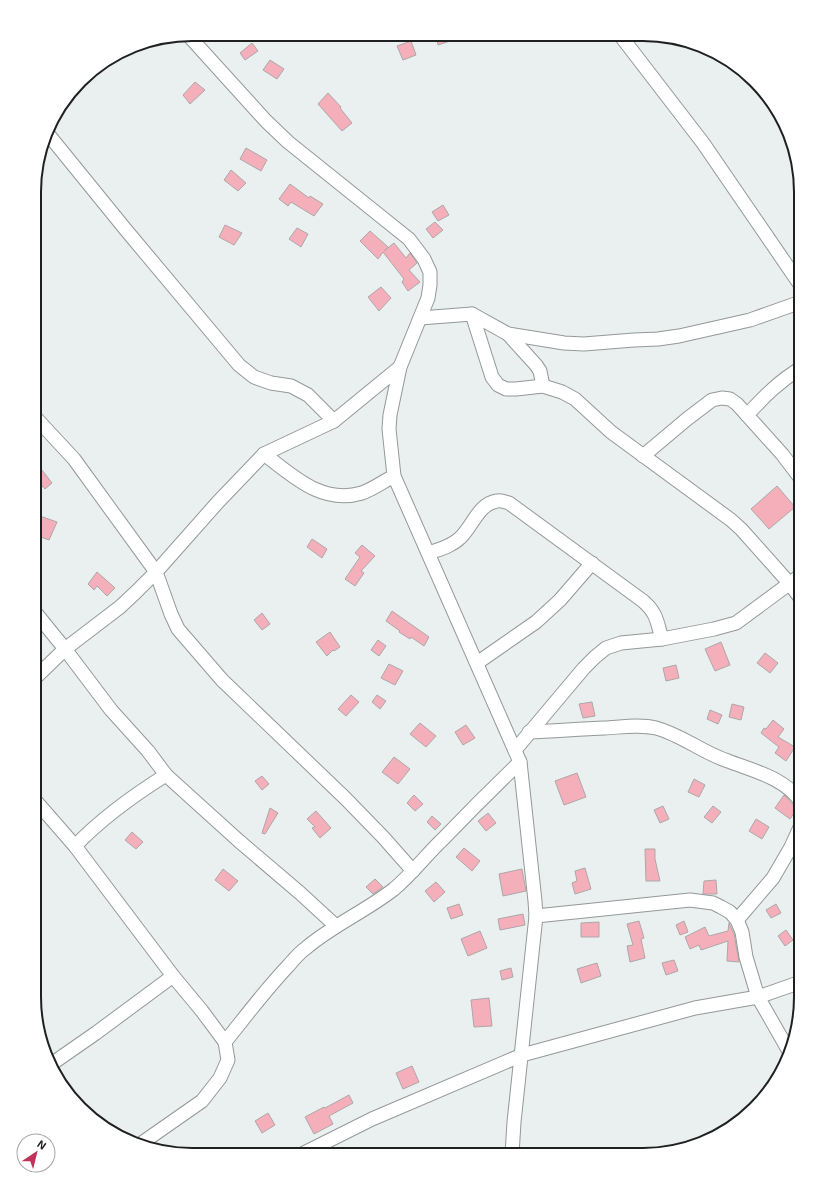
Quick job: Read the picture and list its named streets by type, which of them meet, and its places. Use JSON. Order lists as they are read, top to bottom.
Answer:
{
  "north": "top right"
}
